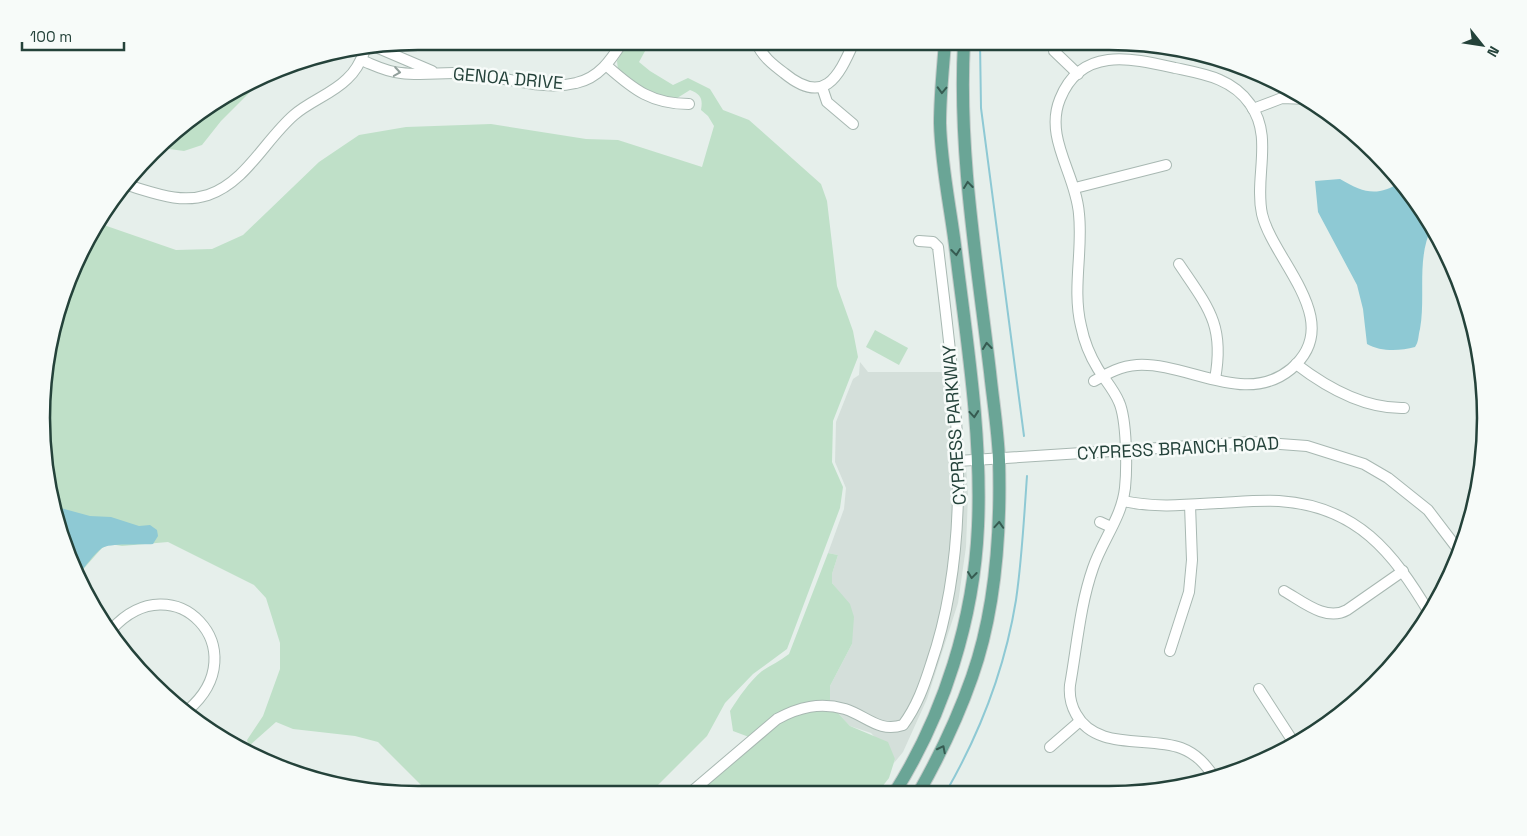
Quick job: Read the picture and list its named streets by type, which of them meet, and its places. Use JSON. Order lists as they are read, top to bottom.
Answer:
{
  "streets": {
    "main road": ["CYPRESS PARKWAY"],
    "street": ["GENOA DRIVE", "CYPRESS BRANCH ROAD"]
  },
  "crossings": [
    ["CYPRESS PARKWAY", "CYPRESS BRANCH ROAD"]
  ],
  "scale_bar": "100 m",
  "north": "bottom right"
}
